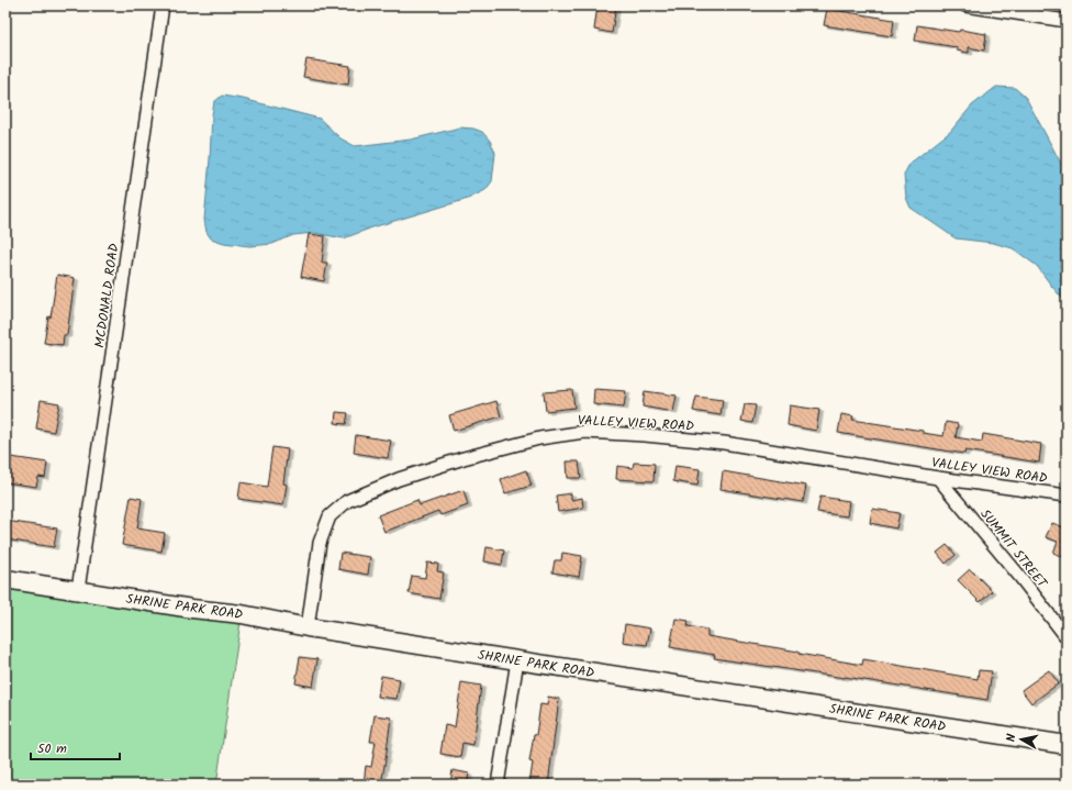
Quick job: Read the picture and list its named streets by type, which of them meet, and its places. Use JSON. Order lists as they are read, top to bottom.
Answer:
{
  "streets": {
    "street": [
      "MCDONALD ROAD",
      "VALLEY VIEW ROAD",
      "SUMMIT STREET",
      "SHRINE PARK ROAD"
    ]
  },
  "crossings": [
    ["MCDONALD ROAD", "SHRINE PARK ROAD"],
    ["VALLEY VIEW ROAD", "SUMMIT STREET"],
    ["VALLEY VIEW ROAD", "SHRINE PARK ROAD"]
  ],
  "scale_bar": "50 m",
  "north": "left"
}
